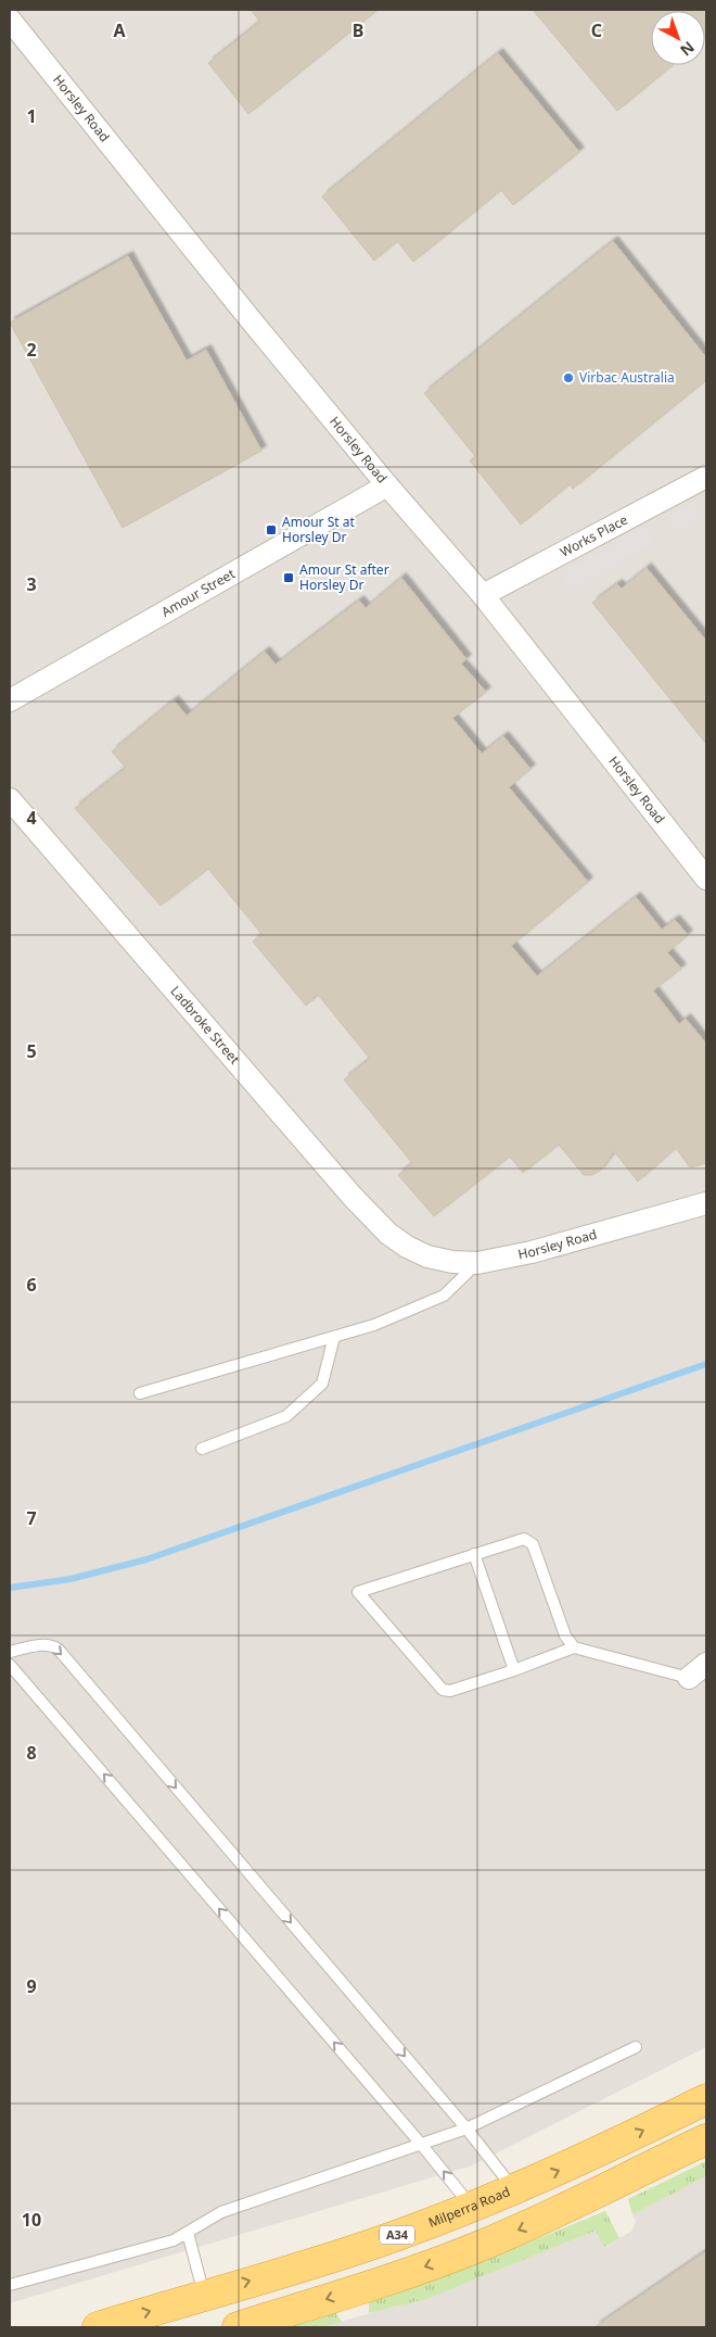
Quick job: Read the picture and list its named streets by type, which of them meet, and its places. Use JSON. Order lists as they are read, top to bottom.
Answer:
{
  "streets": {
    "highway": ["Milperra Road", "A34"],
    "street": [
      "Horsley Road",
      "Works Place",
      "Amour Street",
      "Ladbroke Street"
    ]
  },
  "crossings": [
    ["Horsley Road", "Works Place"],
    ["Horsley Road", "Amour Street"],
    ["Horsley Road", "Ladbroke Street"]
  ],
  "places": {
    "other": ["Virbac Australia"],
    "transit": ["Amour St at Horsley Dr", "Amour St after Horsley Dr"]
  },
  "north": "bottom right",
  "grid": {
    "columns": ["A", "B", "C"],
    "rows": [
      "1",
      "2",
      "3",
      "4",
      "5",
      "6",
      "7",
      "8",
      "9",
      "10"
    ]
  }
}
